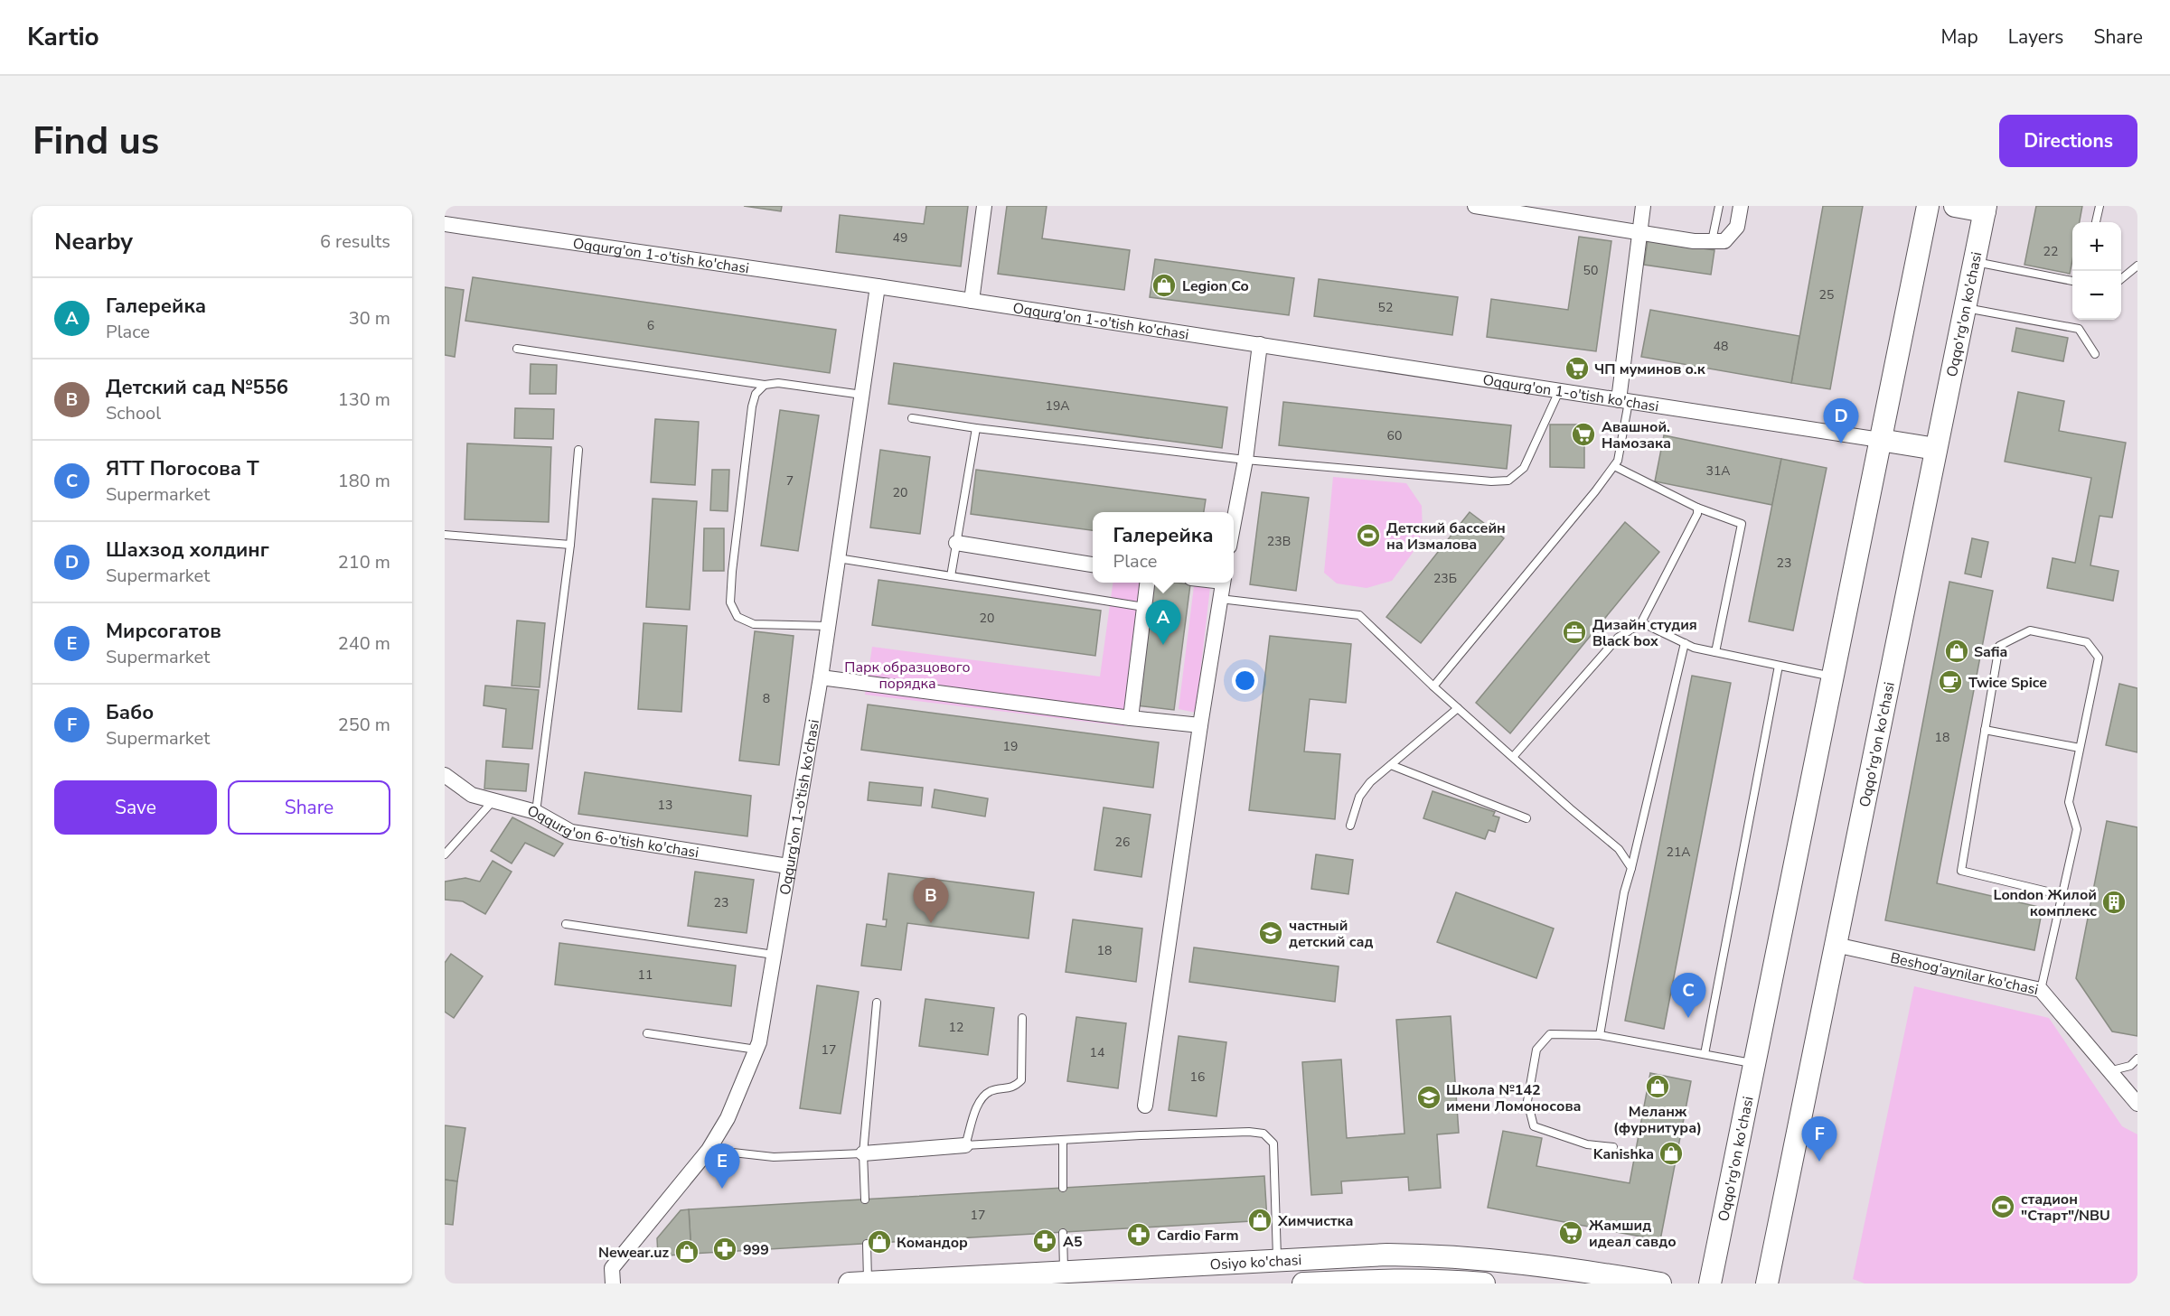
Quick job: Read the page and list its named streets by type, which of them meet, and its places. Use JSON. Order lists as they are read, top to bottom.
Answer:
{
  "streets": {
    "main road": ["Oqqo'rg'on ko'chasi", "Osiyo ko'chasi"],
    "street": ["Oqqurg'on 1-o'tish ko'chasi", "Oqqurg'on 6-o'tish ko'chasi", "Beshog'aynilar ko'chasi"]
  },
  "crossings": [
    ["Oqqurg'on 1-o'tish ko'chasi", "Oqqo'rg'on ko'chasi"],
    ["Oqqurg'on 1-o'tish ko'chasi", "Oqqurg'on 6-o'tish ko'chasi"],
    ["Oqqo'rg'on ko'chasi", "Beshog'aynilar ko'chasi"]
  ],
  "parks": ["Парк образцового порядка"],
  "places": {
    "shop": [
      "Legion Co",
      "Safia",
      "Меланж (фурнитура)",
      "Kanishka",
      "Химчистка",
      "Командор",
      "Newear.uz"
    ],
    "supermarket": ["ЧП муминов о.к", "Авашной. Намозака", "Жамшид идеал савдо"],
    "sports": ["Детский бассейн на Измалова", "стадион \"Старт\"/NBU"],
    "office": ["Дизайн студия Black box"],
    "cafe": ["Twice Spice"],
    "building": ["London Жилой комплекс"],
    "school or university": ["частный детский сад", "Школа №142 имени Ломоносова"],
    "pharmacy": ["Cardio Farm", "A5", "999"]
  },
  "house_numbers": [
    "49",
    "22",
    "50",
    "25",
    "52",
    "6",
    "48",
    "19А",
    "60",
    "31A",
    "7",
    "20",
    "23В",
    "23",
    "23Б",
    "20",
    "8",
    "18",
    "19",
    "13",
    "26",
    "21А",
    "23",
    "18",
    "11",
    "12",
    "17",
    "14",
    "16",
    "17"
  ],
  "page": {
    "header": "Kartio",
    "nav": ["Map", "Layers", "Share"],
    "buttons": [
      "Directions",
      ["Save", "Share"]
    ],
    "title": "Find us",
    "heading": ["Nearby", "6 results"],
    "map_buttons": ["+", "−"],
    "list": [
      {
        "mark": "A",
        "name": "Галерейка",
        "note": "Place",
        "value": "30 m"
      },
      {
        "mark": "B",
        "name": "Детский сад №556",
        "note": "School",
        "value": "130 m"
      },
      {
        "mark": "C",
        "name": "ЯТТ Погосова Т",
        "note": "Supermarket",
        "value": "180 m"
      },
      {
        "mark": "D",
        "name": "Шахзод холдинг",
        "note": "Supermarket",
        "value": "210 m"
      },
      {
        "mark": "E",
        "name": "Мирсогатов",
        "note": "Supermarket",
        "value": "240 m"
      },
      {
        "mark": "F",
        "name": "Бабо",
        "note": "Supermarket",
        "value": "250 m"
      }
    ],
    "pins": [
      "D",
      "A",
      "B",
      "C",
      "F",
      "E"
    ],
    "popup": ["Галерейка", "Place"]
  }
}
